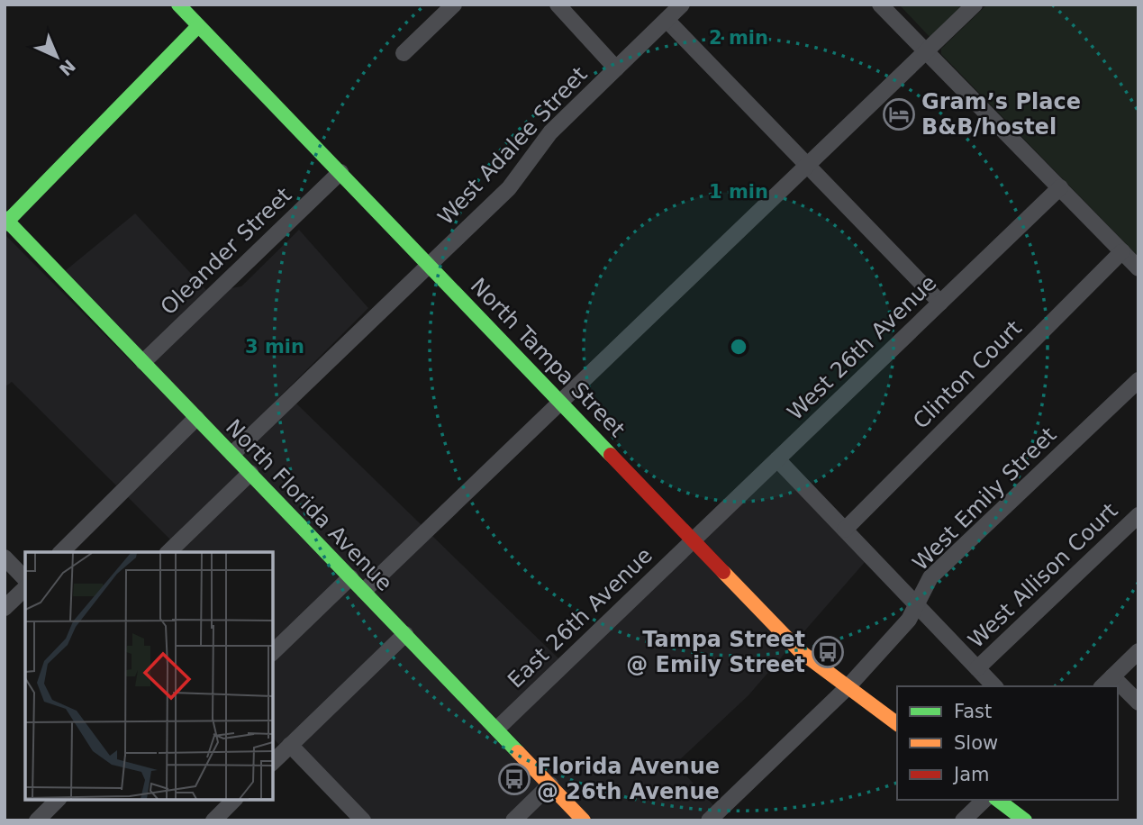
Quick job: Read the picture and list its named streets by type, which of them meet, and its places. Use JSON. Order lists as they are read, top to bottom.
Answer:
{
  "streets": {
    "main road": ["North Tampa Street", "North Florida Avenue"],
    "street": [
      "West Adalee Street",
      "Oleander Street",
      "West 26th Avenue",
      "Clinton Court",
      "West Emily Street",
      "West Allison Court",
      "East 26th Avenue"
    ]
  },
  "crossings": [
    ["West Adalee Street", "North Tampa Street"],
    ["West Adalee Street", "North Florida Avenue"],
    ["Oleander Street", "North Tampa Street"],
    ["Oleander Street", "North Florida Avenue"],
    ["West 26th Avenue", "North Tampa Street"],
    ["West 26th Avenue", "East 26th Avenue"],
    ["North Tampa Street", "West Emily Street"],
    ["North Tampa Street", "East 26th Avenue"],
    ["North Florida Avenue", "East 26th Avenue"]
  ],
  "places": {
    "hotel": ["Gram’s Place B&B/hostel"],
    "bus stop": ["Tampa Street @ Emily Street", "Florida Avenue @ 26th Avenue"]
  },
  "legend": ["Fast", "Slow", "Jam"],
  "north": "bottom right",
  "rings": ["2 min", "1 min", "3 min"]
}
